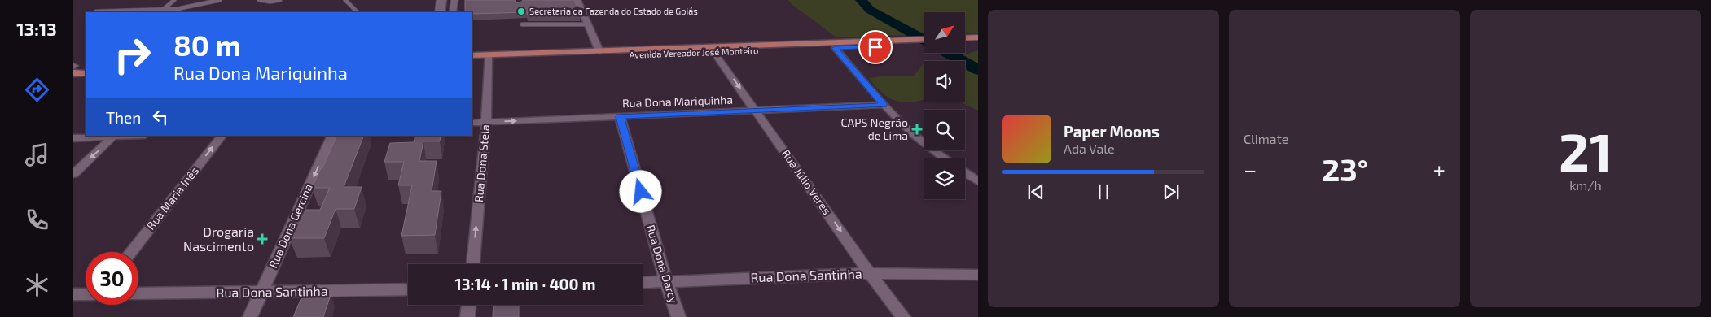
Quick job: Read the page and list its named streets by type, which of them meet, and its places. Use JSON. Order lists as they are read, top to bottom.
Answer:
{
  "streets": {
    "main road": ["Avenida Vereador José Monteiro"],
    "street": [
      "Rua Dona Mariquinha",
      "Rua Dona Stela",
      "Rua Júlio Veres",
      "Rua Maria Inês",
      "Rua Dona Gercina",
      "Rua Dona Darcy",
      "Rua Dona Santinha"
    ]
  },
  "crossings": [
    ["Avenida Vereador José Monteiro", "Rua Dona Stela"],
    ["Avenida Vereador José Monteiro", "Rua Júlio Veres"],
    ["Rua Dona Mariquinha", "Rua Dona Stela"],
    ["Rua Dona Mariquinha", "Rua Júlio Veres"],
    ["Rua Dona Mariquinha", "Rua Dona Darcy"],
    ["Rua Júlio Veres", "Rua Dona Santinha"],
    ["Rua Dona Gercina", "Rua Dona Santinha"],
    ["Rua Dona Darcy", "Rua Dona Santinha"]
  ],
  "one_way": ["Rua Dona Stela", "Rua Júlio Veres", "Rua Dona Gercina"],
  "places": {
    "other": ["Secretaria da Fazenda do Estado de Goiás"],
    "health": ["CAPS Negrão de Lima", "Drogaria Nascimento"]
  },
  "north": "top right",
  "page": {
    "tabs": "13:13",
    "tile": [
      "Climate",
      ["21", "km/h"]
    ],
    "turn": ["80 m", "Rua Dona Mariquinha"],
    "then": "Then",
    "song": ["Paper Moons", "Ada Vale"],
    "heat": ["−", "23°", "+"],
    "limit": "30",
    "trip": "13:14 · 1 min · 400 m"
  }
}
